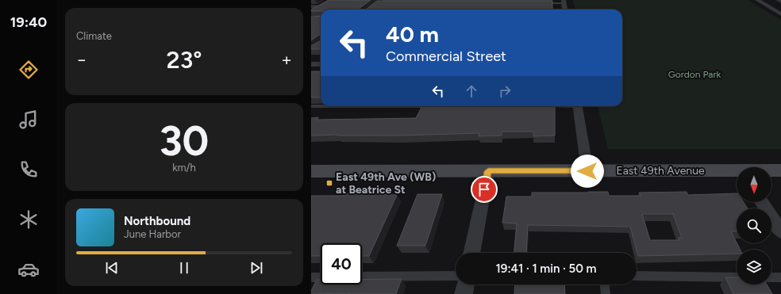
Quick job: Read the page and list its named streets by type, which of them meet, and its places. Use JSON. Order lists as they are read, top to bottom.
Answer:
{
  "streets": {
    "street": ["East 49th Avenue"]
  },
  "parks": ["Gordon Park"],
  "places": {
    "transit": ["East 49th Ave (WB) at Beatrice St"]
  },
  "north": "bottom",
  "page": {
    "tabs": "19:40",
    "tile": [
      "Climate",
      ["30", "km/h"]
    ],
    "turn": ["40 m", "Commercial Street"],
    "heat": ["−", "23°", "+"],
    "song": ["Northbound", "June Harbor"],
    "limit": "40",
    "trip": "19:41 · 1 min · 50 m"
  }
}
